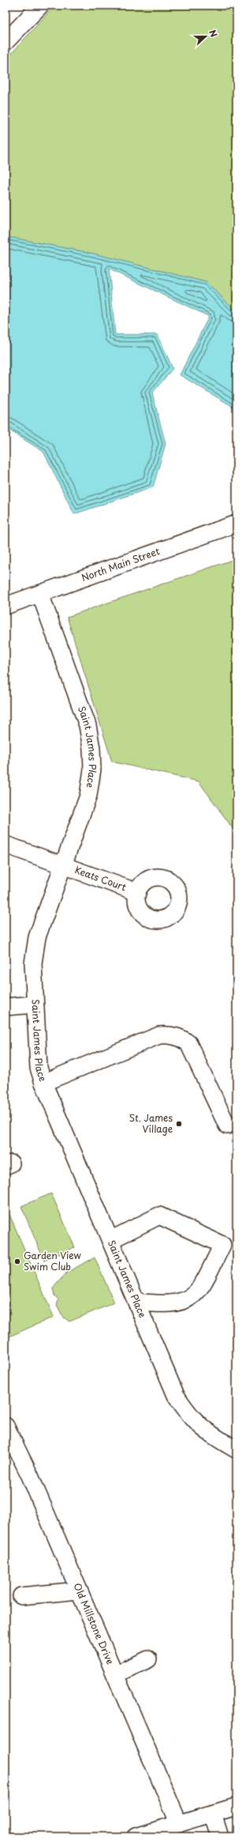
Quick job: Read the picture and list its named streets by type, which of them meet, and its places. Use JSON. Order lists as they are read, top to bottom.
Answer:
{
  "streets": {
    "street": [
      "North Main Street",
      "Saint James Place",
      "Keats Court",
      "Old Millstone Drive"
    ]
  },
  "crossings": [
    ["North Main Street", "Saint James Place"],
    ["Saint James Place", "Keats Court"]
  ],
  "places": ["St. James Village", "Garden View Swim Club"],
  "north": "right"
}
